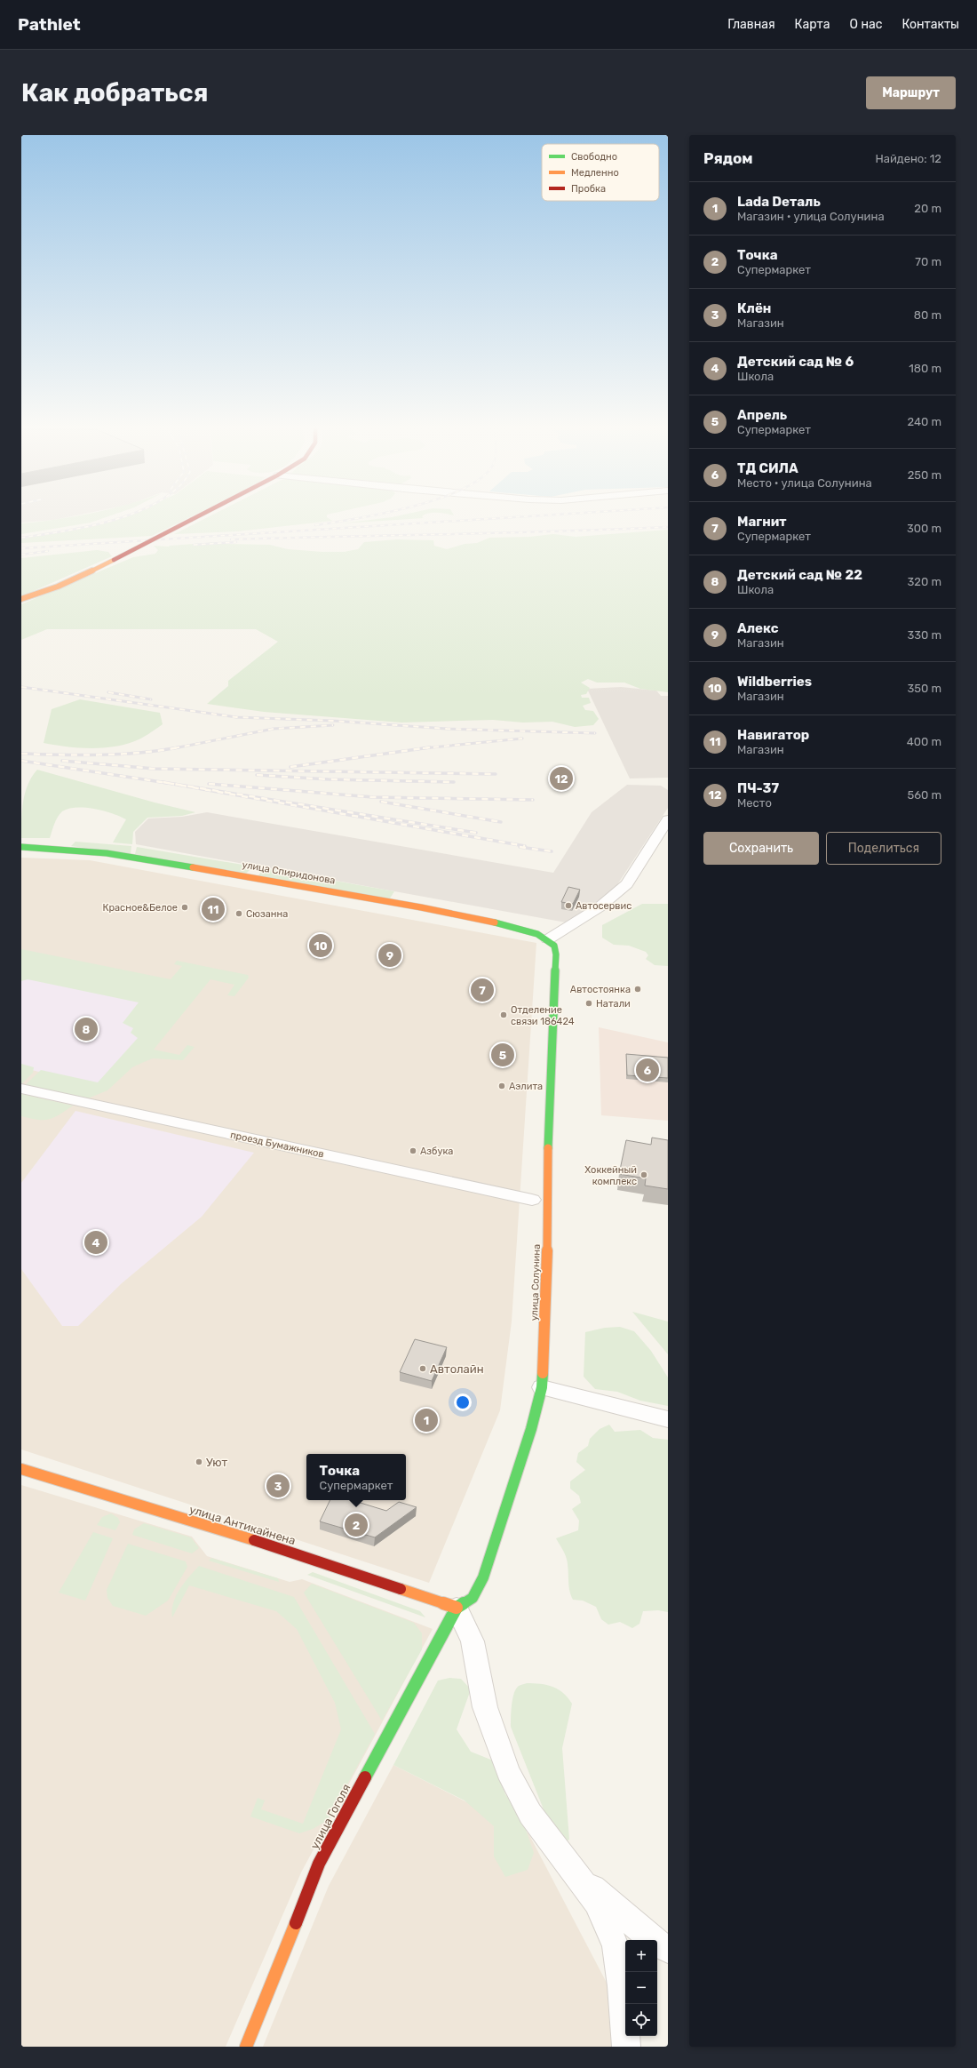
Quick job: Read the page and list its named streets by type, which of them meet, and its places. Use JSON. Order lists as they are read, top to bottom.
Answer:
{
  "streets": {
    "street": [
      "улица Спиридонова",
      "проезд Бумажников",
      "улица Солунина",
      "улица Антикайнена",
      "улица Гоголя"
    ]
  },
  "crossings": [
    ["улица Спиридонова", "улица Солунина"],
    ["улица Солунина", "улица Антикайнена"],
    ["улица Солунина", "улица Гоголя"],
    ["улица Антикайнена", "улица Гоголя"]
  ],
  "places": [
    "Автосервис",
    "Красное&Белое",
    "Сюзанна",
    "Автостоянка",
    "Натали",
    "Отделение связи 186424",
    "Аэлита",
    "Азбука",
    "Хоккейный комплекс",
    "Автолайн",
    "Уют"
  ],
  "legend": ["Свободно", "Медленно", "Пробка"],
  "page": {
    "header": "Pathlet",
    "nav": [
      "Главная",
      "Карта",
      "О нас",
      "Контакты"
    ],
    "buttons": [
      "Маршрут",
      ["Сохранить", "Поделиться"]
    ],
    "title": "Как добраться",
    "heading": ["Рядом", "Найдено: 12"],
    "list": [
      {
        "mark": "1",
        "name": "Lada Dеталь",
        "note": "Магазин · улица Солунина",
        "value": "20 m"
      },
      {
        "mark": "2",
        "name": "Точка",
        "note": "Супермаркет",
        "value": "70 m"
      },
      {
        "mark": "3",
        "name": "Клён",
        "note": "Магазин",
        "value": "80 m"
      },
      {
        "mark": "4",
        "name": "Детский сад № 6",
        "note": "Школа",
        "value": "180 m"
      },
      {
        "mark": "5",
        "name": "Апрель",
        "note": "Супермаркет",
        "value": "240 m"
      },
      {
        "mark": "6",
        "name": "ТД СИЛА",
        "note": "Место · улица Солунина",
        "value": "250 m"
      },
      {
        "mark": "7",
        "name": "Магнит",
        "note": "Супермаркет",
        "value": "300 m"
      },
      {
        "mark": "8",
        "name": "Детский сад № 22",
        "note": "Школа",
        "value": "320 m"
      },
      {
        "mark": "9",
        "name": "Алекс",
        "note": "Магазин",
        "value": "330 m"
      },
      {
        "mark": "10",
        "name": "Wildberries",
        "note": "Магазин",
        "value": "350 m"
      },
      {
        "mark": "11",
        "name": "Навигатор",
        "note": "Магазин",
        "value": "400 m"
      },
      {
        "mark": "12",
        "name": "ПЧ-37",
        "note": "Место",
        "value": "560 m"
      }
    ],
    "pins": [
      "12",
      "11",
      "10",
      "9",
      "7",
      "8",
      "5",
      "6",
      "4",
      "1",
      "3",
      "2"
    ],
    "popup": ["Точка", "Супермаркет"],
    "map_buttons": ["+", "−"]
  }
}
